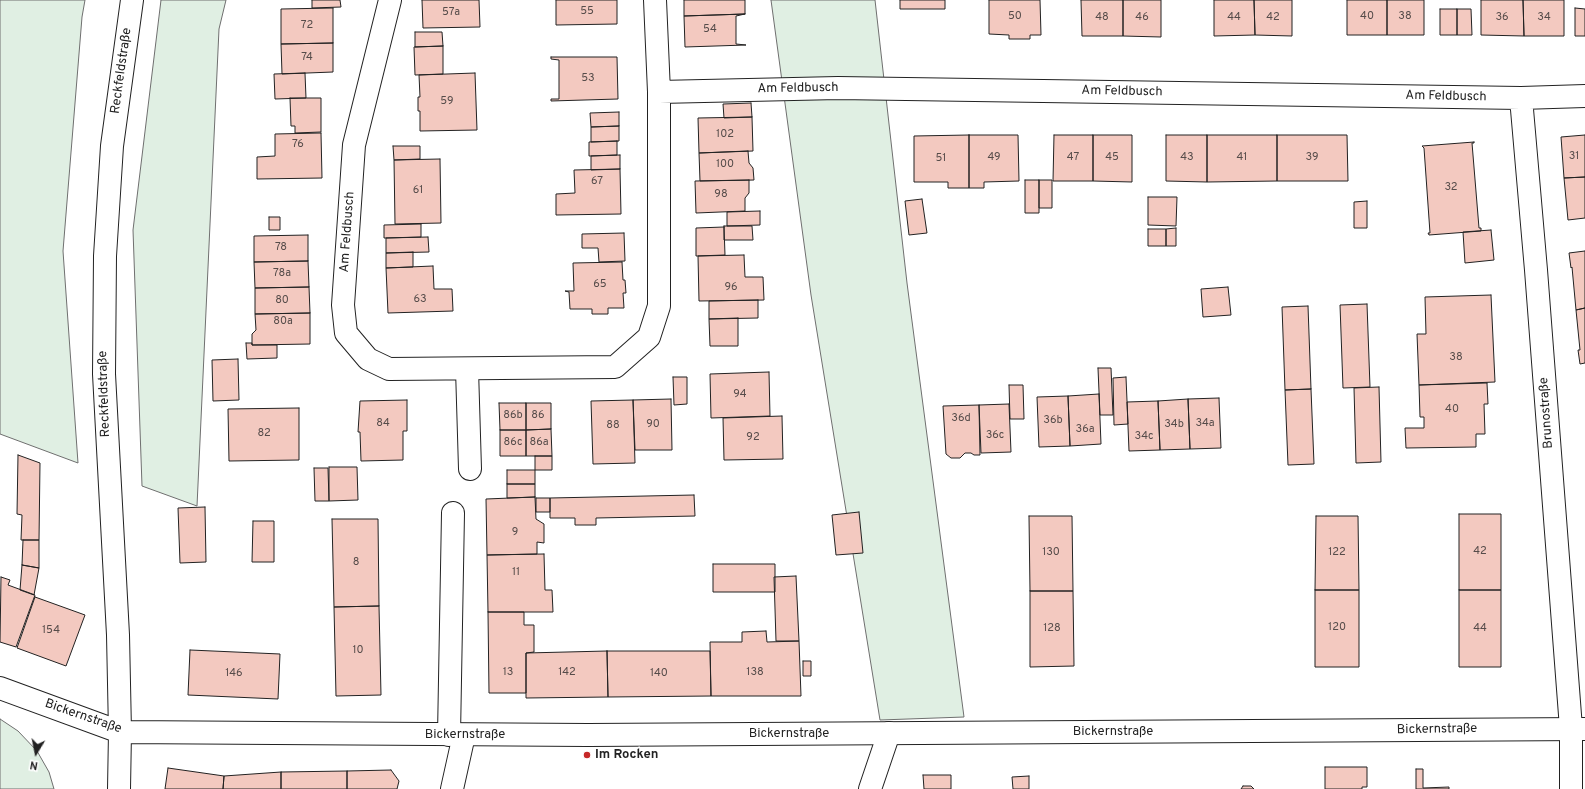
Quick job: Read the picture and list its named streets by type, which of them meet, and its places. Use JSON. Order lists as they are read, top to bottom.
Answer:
{
  "streets": {
    "street": [
      "Reckfeldstraße",
      "Am Feldbusch",
      "Brunostraße",
      "Bickernstraße"
    ]
  },
  "crossings": [
    ["Reckfeldstraße", "Bickernstraße"],
    ["Am Feldbusch", "Brunostraße"],
    ["Brunostraße", "Bickernstraße"]
  ],
  "places": ["Im Rocken"],
  "house_numbers": [
    "55",
    "57a",
    "50",
    "40",
    "38",
    "48",
    "46",
    "44",
    "42",
    "36",
    "34",
    "72",
    "54",
    "74",
    "53",
    "59",
    "102",
    "76",
    "31",
    "49",
    "47",
    "45",
    "43",
    "41",
    "39",
    "51",
    "100",
    "67",
    "32",
    "61",
    "98",
    "78",
    "78a",
    "65",
    "96",
    "63",
    "80",
    "80a",
    "38",
    "94",
    "40",
    "86b",
    "86",
    "36d",
    "36b",
    "84",
    "34a",
    "90",
    "34b",
    "88",
    "36a",
    "82",
    "36c",
    "34c",
    "92",
    "86c",
    "86a",
    "9",
    "42",
    "130",
    "122",
    "8",
    "11",
    "120",
    "128",
    "44",
    "154",
    "10",
    "13",
    "142",
    "138",
    "146",
    "140"
  ],
  "north": "bottom"
}
